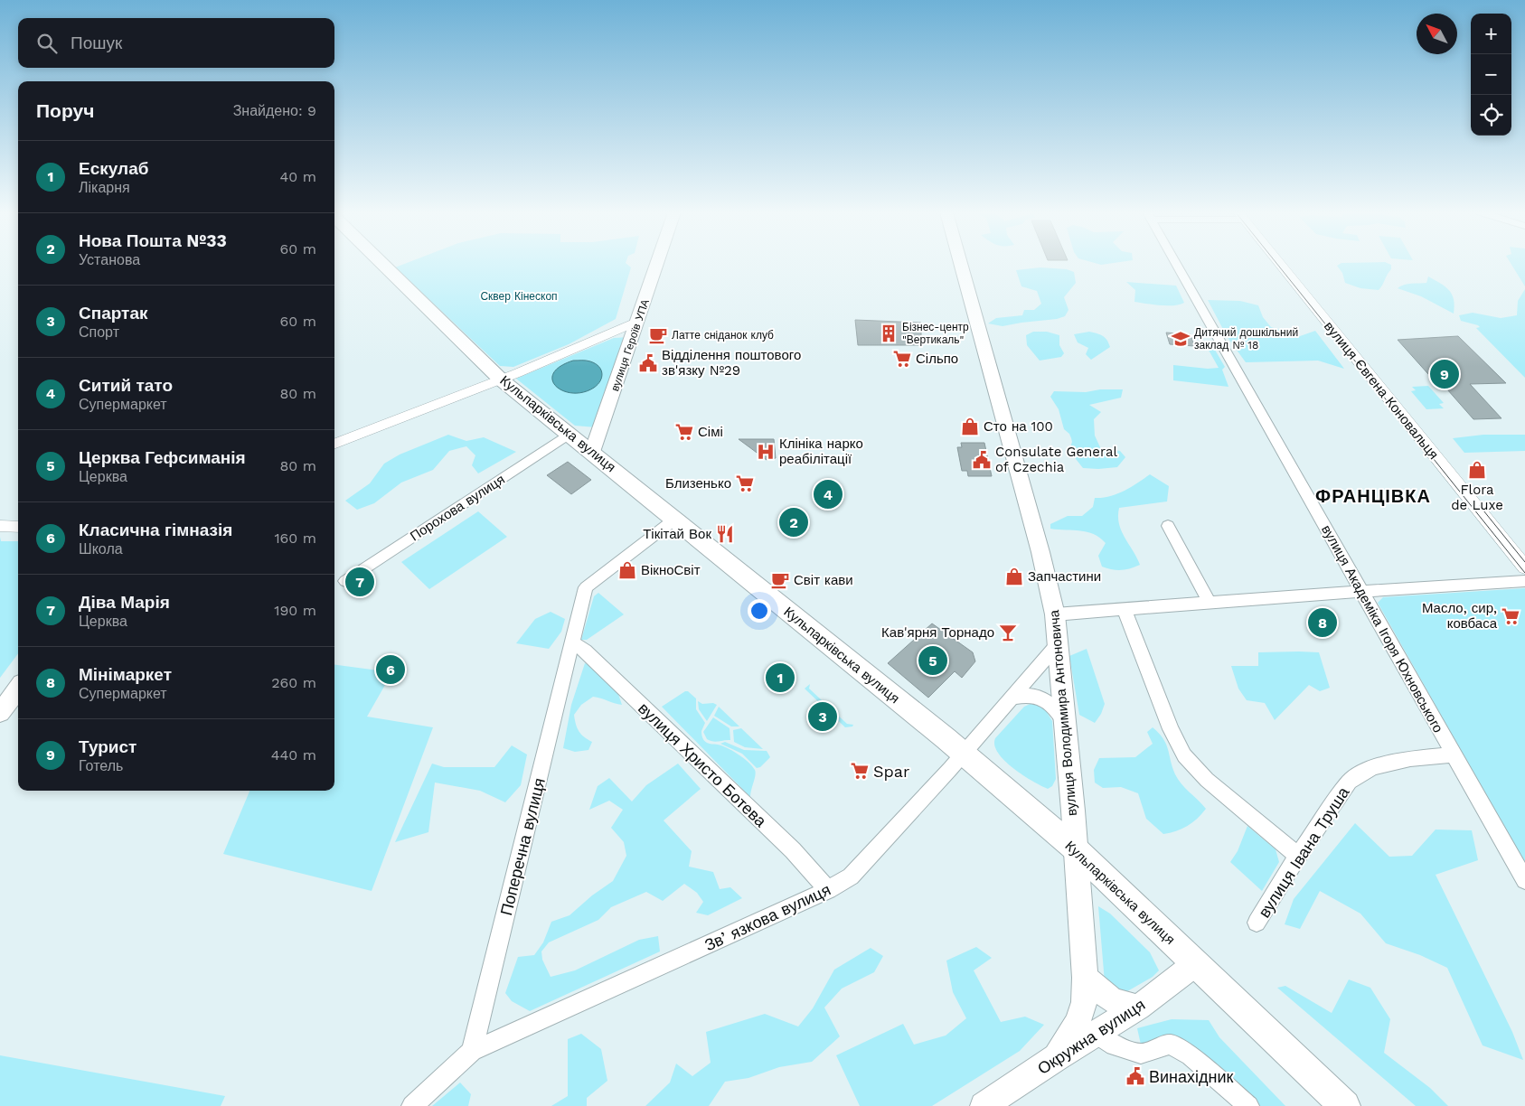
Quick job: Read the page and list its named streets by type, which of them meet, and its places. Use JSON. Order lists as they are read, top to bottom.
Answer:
{
  "streets": {
    "main road": [
      "вулиця Героїв УПА",
      "Кульпарківська вулиця",
      "вулиця Володимира Антоновича",
      "Окружна вулиця"
    ],
    "street": [
      "вулиця Євгена Коновальця",
      "Порохова вулиця",
      "вулиця Академіка Ігоря Юхновського",
      "вулиця Христо Ботева",
      "Поперечна вулиця",
      "вулиця Івана Труша",
      "Звʼязкова вулиця"
    ]
  },
  "crossings": [
    ["вулиця Героїв УПА", "Кульпарківська вулиця"],
    ["Кульпарківська вулиця", "Порохова вулиця"],
    ["Кульпарківська вулиця", "вулиця Володимира Антоновича"],
    ["Кульпарківська вулиця", "Поперечна вулиця"],
    ["Кульпарківська вулиця", "Звʼязкова вулиця"],
    ["Кульпарківська вулиця", "Окружна вулиця"],
    ["вулиця Академіка Ігоря Юхновського", "вулиця Івана Труша"],
    ["вулиця Володимира Антоновича", "Звʼязкова вулиця"],
    ["вулиця Володимира Антоновича", "Окружна вулиця"],
    ["вулиця Христо Ботева", "Поперечна вулиця"],
    ["вулиця Христо Ботева", "Звʼязкова вулиця"],
    ["Поперечна вулиця", "Звʼязкова вулиця"]
  ],
  "districts": ["ФРАНЦІВКА"],
  "parks": ["Сквер Кінескоп"],
  "places": {
    "building": ["Бізнес-центр \"Вертикаль\""],
    "cafe": ["Латте сніданок клуб", "Світ кави"],
    "school or university": ["Дитячий дошкільний заклад № 18"],
    "supermarket": [
      "Сільпо",
      "Сімі",
      "Близенько",
      "Масло, сир, ковбаса",
      "Spar"
    ],
    "public building": ["Відділення поштового зв'язку №29", "Consulate General of Czechia", "Винахідник"],
    "shop": [
      "Сто на 100",
      "Flora de Luxe",
      "ВікноСвіт",
      "Запчастини"
    ],
    "hospital": ["Клініка нарко реабілітації"],
    "restaurant": ["Тікітай Вок"],
    "bar": ["Кав'ярня Торнадо"]
  },
  "north": "top left",
  "page": {
    "map_buttons": ["+", "−"],
    "search": "Пошук",
    "heading": ["Поруч", "Знайдено: 9"],
    "list": [
      {
        "mark": "1",
        "name": "Ескулаб",
        "note": "Лікарня",
        "value": "40 m"
      },
      {
        "mark": "2",
        "name": "Нова Пошта №33",
        "note": "Установа",
        "value": "60 m"
      },
      {
        "mark": "3",
        "name": "Спартак",
        "note": "Спорт",
        "value": "60 m"
      },
      {
        "mark": "4",
        "name": "Ситий тато",
        "note": "Супермаркет",
        "value": "80 m"
      },
      {
        "mark": "5",
        "name": "Церква Гефсиманія",
        "note": "Церква",
        "value": "80 m"
      },
      {
        "mark": "6",
        "name": "Класична гімназія",
        "note": "Школа",
        "value": "160 m"
      },
      {
        "mark": "7",
        "name": "Діва Марія",
        "note": "Церква",
        "value": "190 m"
      },
      {
        "mark": "8",
        "name": "Мінімаркет",
        "note": "Супермаркет",
        "value": "260 m"
      },
      {
        "mark": "9",
        "name": "Турист",
        "note": "Готель",
        "value": "440 m"
      }
    ],
    "pins": [
      "9",
      "4",
      "2",
      "7",
      "8",
      "5",
      "6",
      "1",
      "3"
    ]
  }
}
